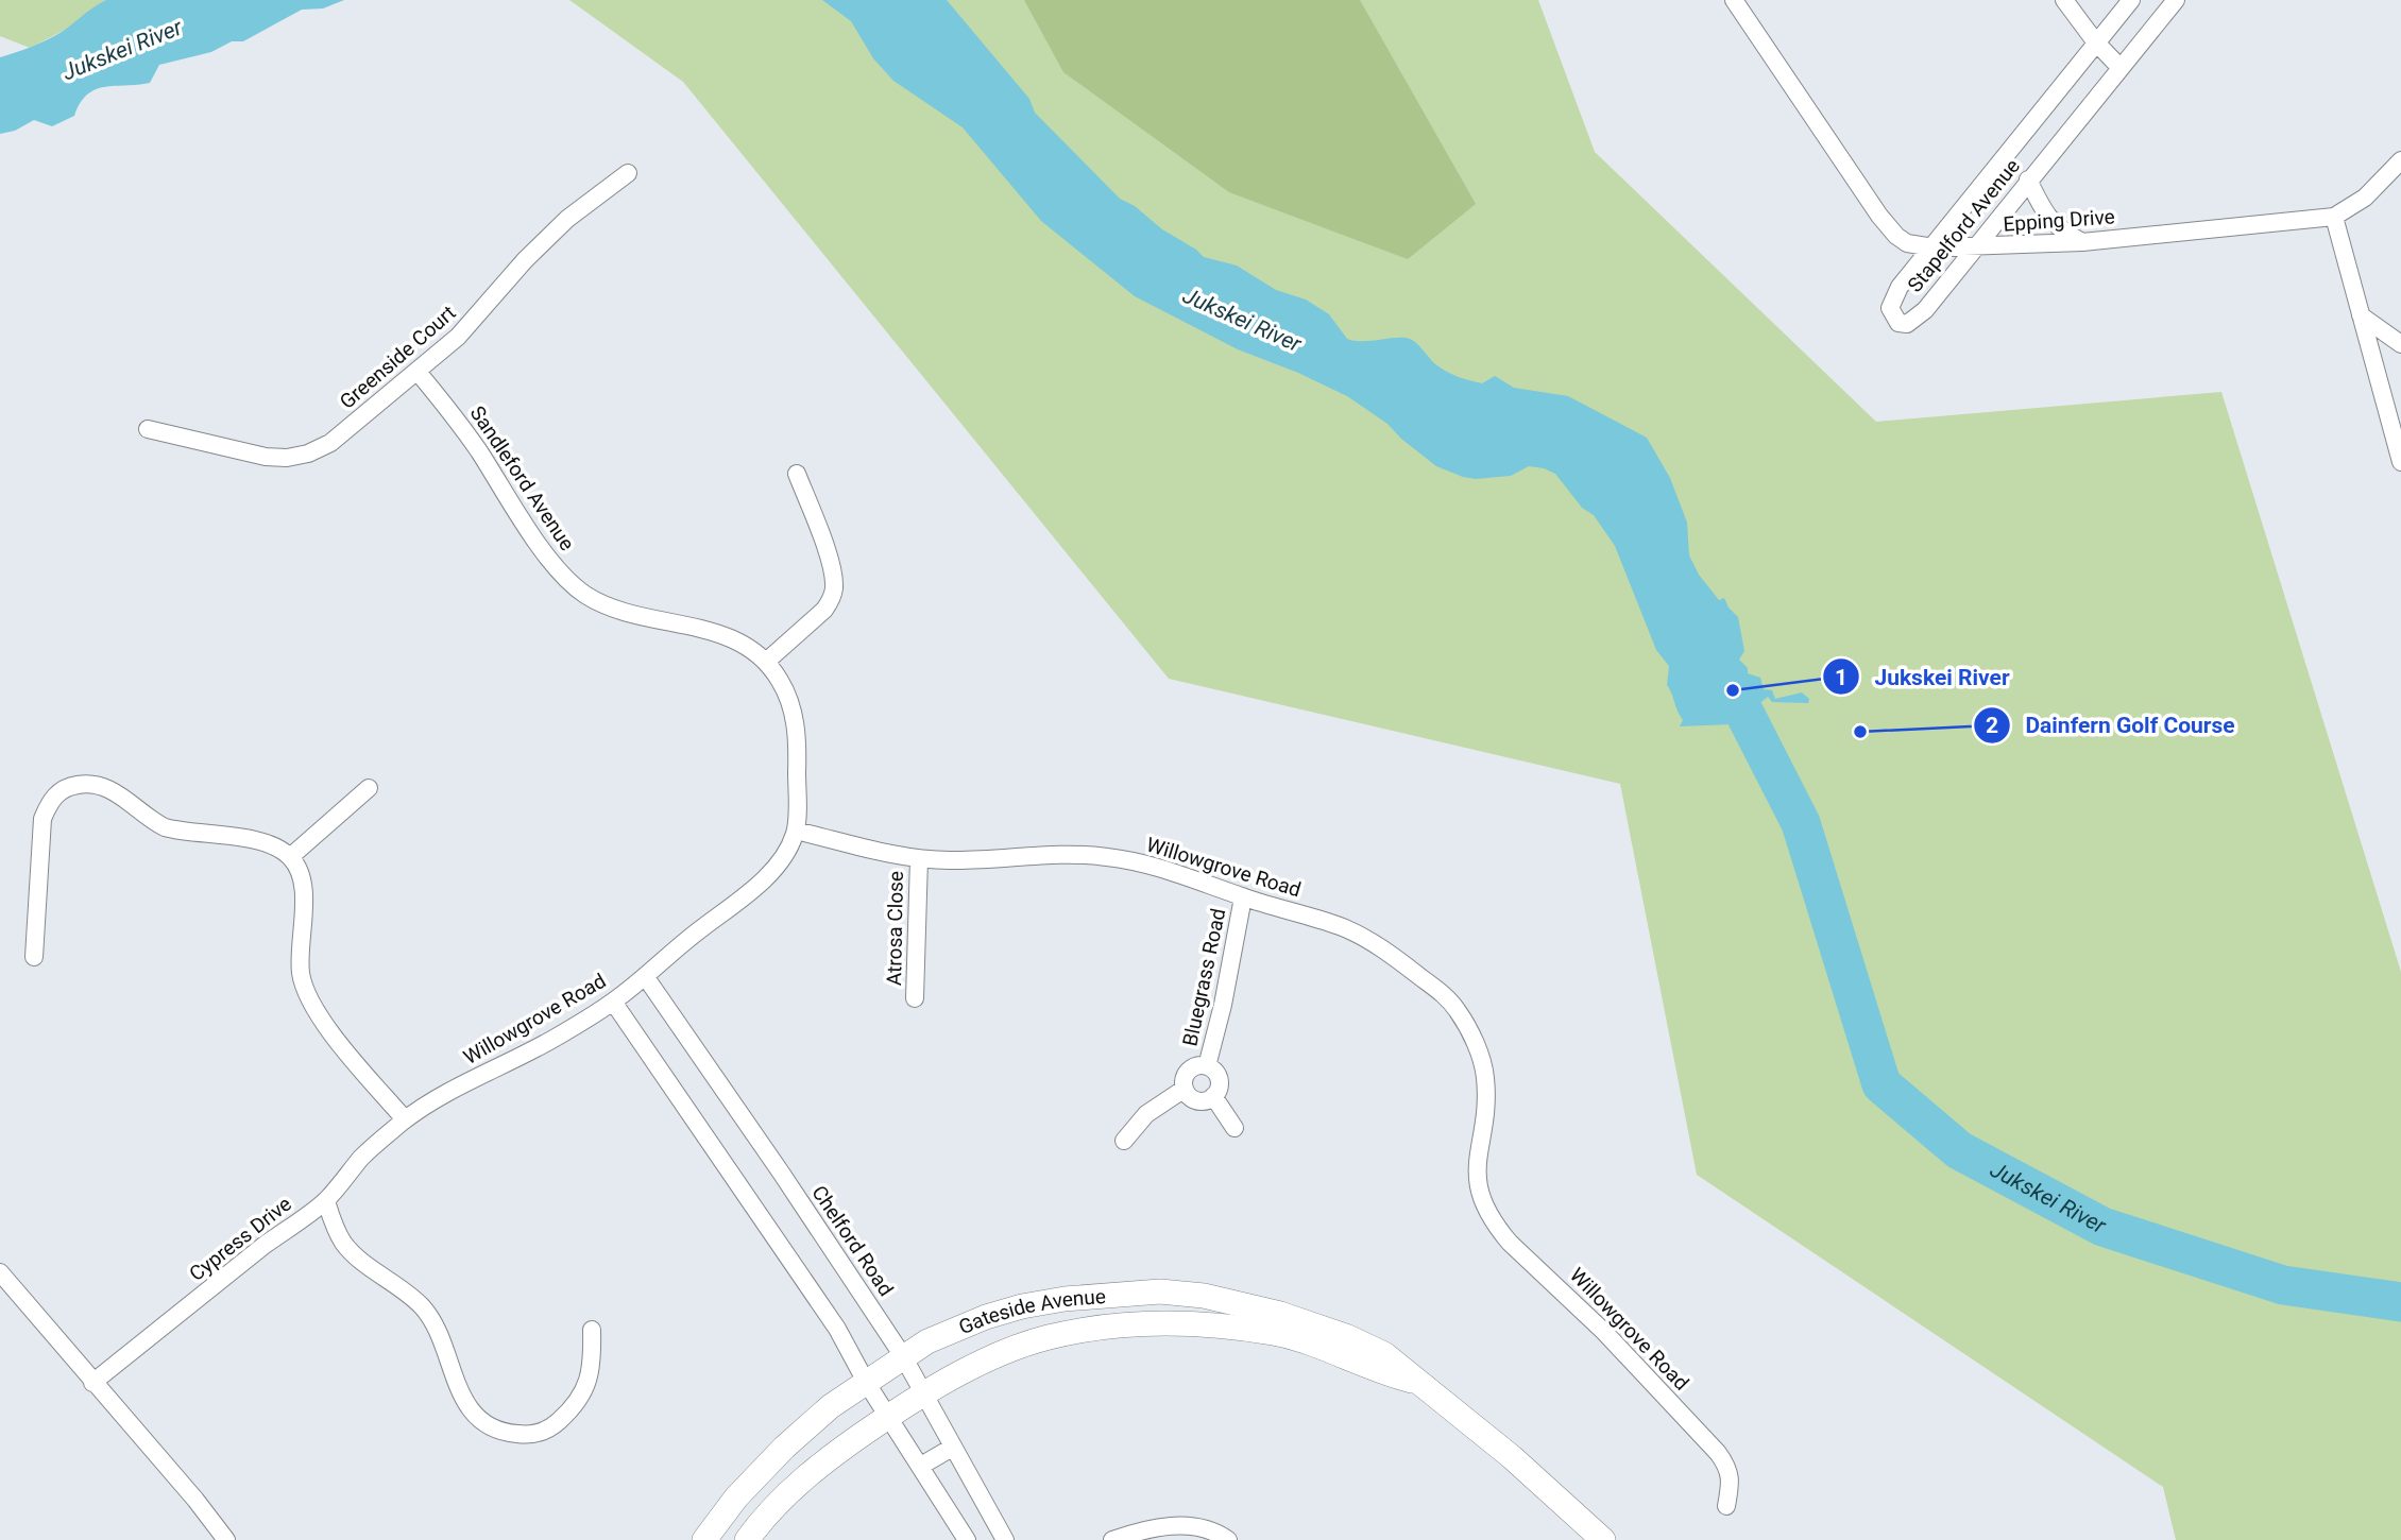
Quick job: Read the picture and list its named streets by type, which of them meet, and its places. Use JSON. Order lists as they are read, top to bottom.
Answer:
{
  "streets": {
    "street": [
      "Epping Drive",
      "Stapelford Avenue",
      "Greenside Court",
      "Sandleford Avenue",
      "Willowgrove Road",
      "Atrosa Close",
      "Bluegrass Road",
      "Cypress Drive",
      "Chelford Road",
      "Gateside Avenue"
    ]
  },
  "crossings": [
    ["Epping Drive", "Stapelford Avenue"],
    ["Greenside Court", "Sandleford Avenue"],
    ["Sandleford Avenue", "Willowgrove Road"],
    ["Willowgrove Road", "Atrosa Close"],
    ["Willowgrove Road", "Bluegrass Road"],
    ["Willowgrove Road", "Cypress Drive"],
    ["Willowgrove Road", "Chelford Road"],
    ["Chelford Road", "Gateside Avenue"]
  ],
  "water": ["Jukskei River"],
  "places": ["Jukskei River", "Dainfern Golf Course"]
}
